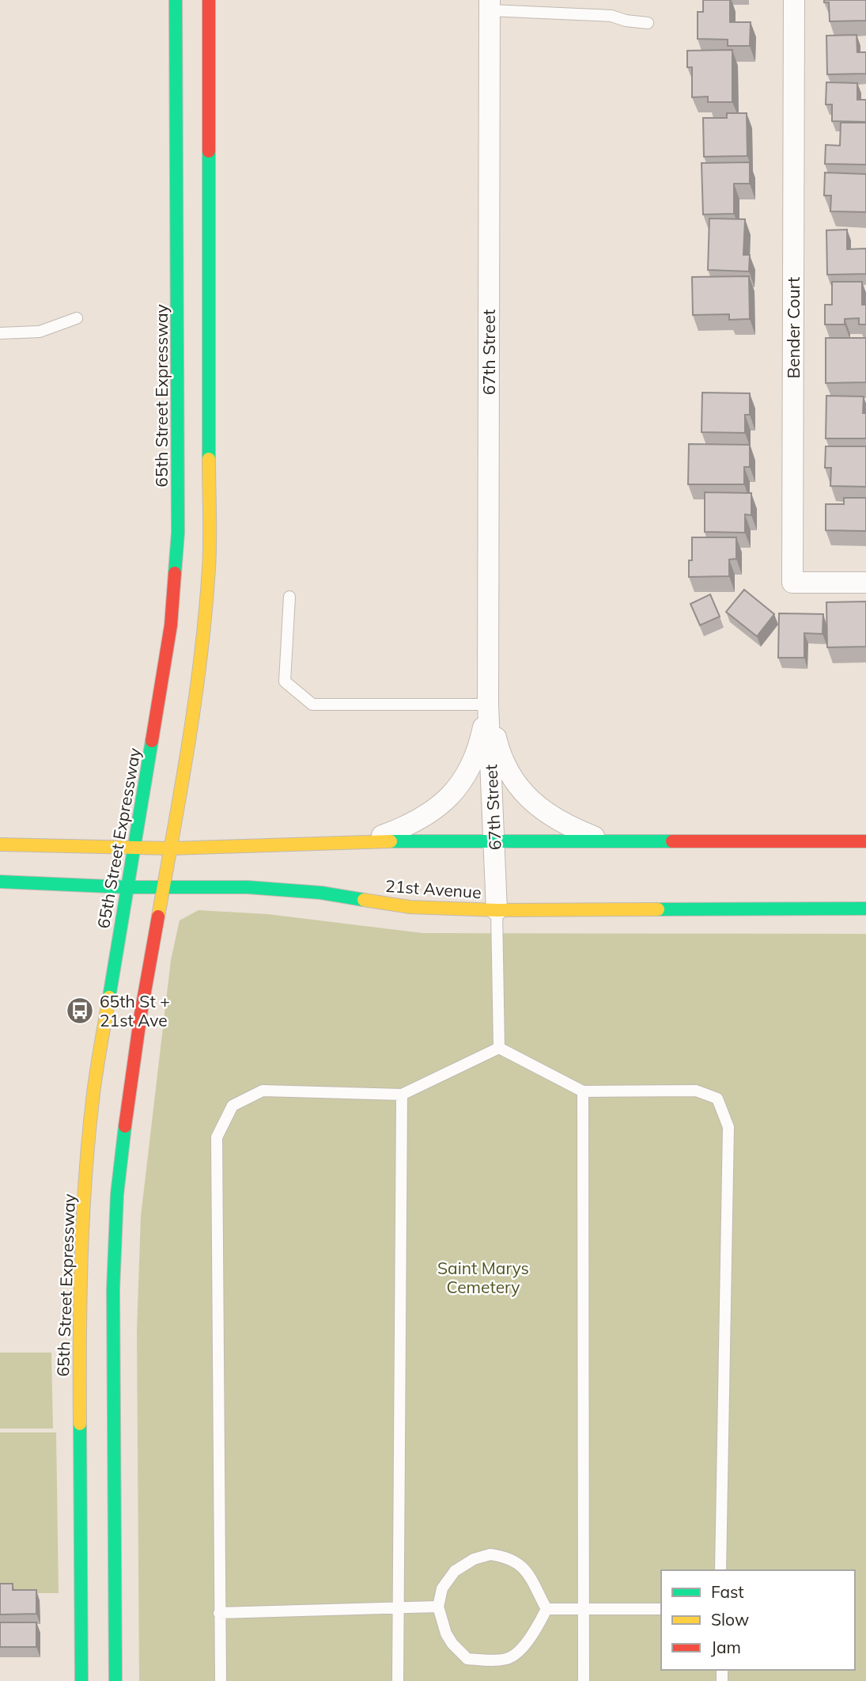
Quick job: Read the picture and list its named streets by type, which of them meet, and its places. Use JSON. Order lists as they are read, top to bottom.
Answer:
{
  "streets": {
    "main road": ["65th Street Expressway", "21st Avenue"],
    "street": ["Bender Court", "67th Street"]
  },
  "crossings": [
    ["67th Street", "21st Avenue"],
    ["65th Street Expressway", "21st Avenue"]
  ],
  "parks": ["Saint Marys Cemetery"],
  "places": {
    "bus stop": ["65th St + 21st Ave"]
  },
  "legend": ["Fast", "Slow", "Jam"]
}
